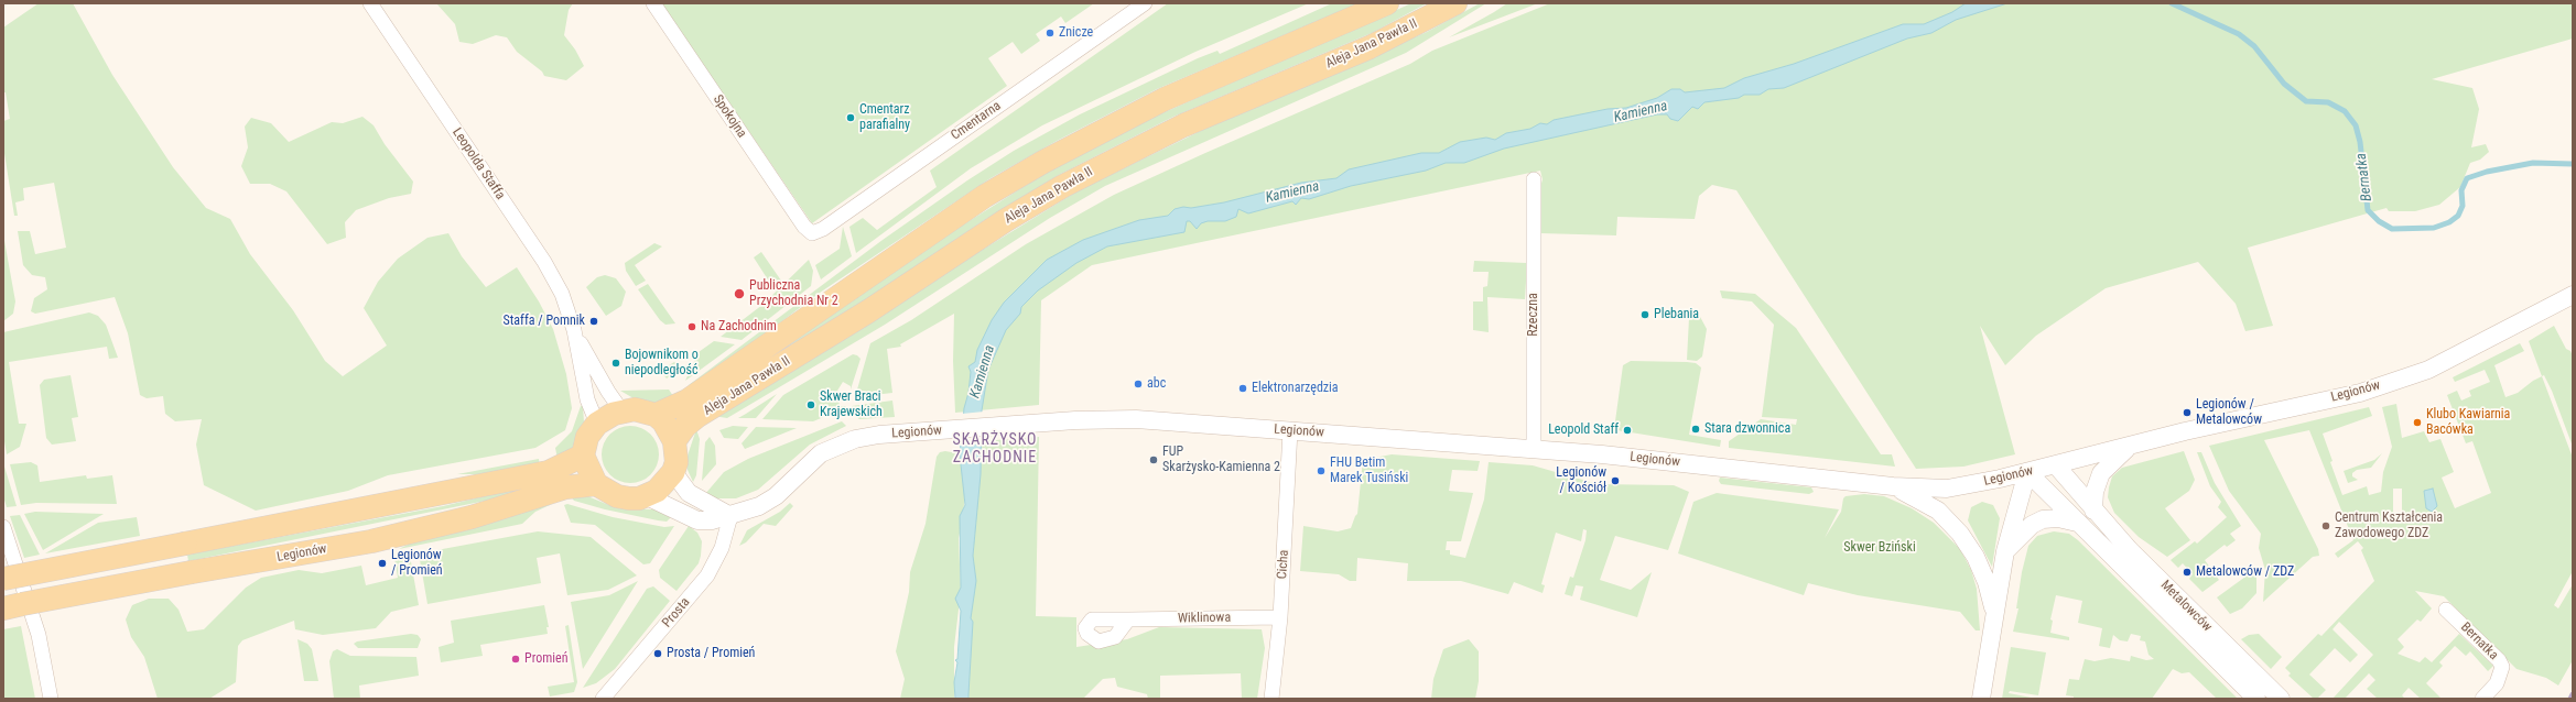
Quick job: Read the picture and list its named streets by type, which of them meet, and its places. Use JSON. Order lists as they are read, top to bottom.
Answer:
{
  "streets": {
    "main road": ["Aleja Jana Pawła II", "Legionów"],
    "street": [
      "Spokojna",
      "Cmentarna",
      "Leopolda Staffa",
      "Rzeczna",
      "Cicha",
      "Metalowców",
      "Prosta",
      "Wiklinowa",
      "Bernatka"
    ]
  },
  "crossings": [
    ["Aleja Jana Pawła II", "Leopolda Staffa"],
    ["Aleja Jana Pawła II", "Legionów"],
    ["Spokojna", "Cmentarna"],
    ["Leopolda Staffa", "Legionów"],
    ["Rzeczna", "Legionów"],
    ["Legionów", "Cicha"],
    ["Legionów", "Metalowców"],
    ["Legionów", "Prosta"],
    ["Cicha", "Wiklinowa"]
  ],
  "districts": ["SKARŻYSKO ZACHODNIE"],
  "water": ["Kamienna", "Bernatka"],
  "parks": ["Skwer Bziński"],
  "places": [
    "Znicze",
    "Cmentarz parafialny",
    "Publiczna Przychodnia Nr 2",
    "Plebania",
    "Staffa / Pomnik",
    "Na Zachodnim",
    "Bojownikom o niepodległość",
    "abc",
    "Elektronarzędzia",
    "Skwer Braci Krajewskich",
    "Legionów / Metalowców",
    "Klubo Kawiarnia Bacówka",
    "Stara dzwonnica",
    "Leopold Staff",
    "FUP Skarżysko-Kamienna 2",
    "FHU Betim Marek Tusiński",
    "Legionów / Kościół",
    "Centrum Kształcenia Zawodowego ZDZ",
    "Legionów / Promień",
    "Metalowców / ZDZ",
    "Prosta / Promień",
    "Promień"
  ]
}
